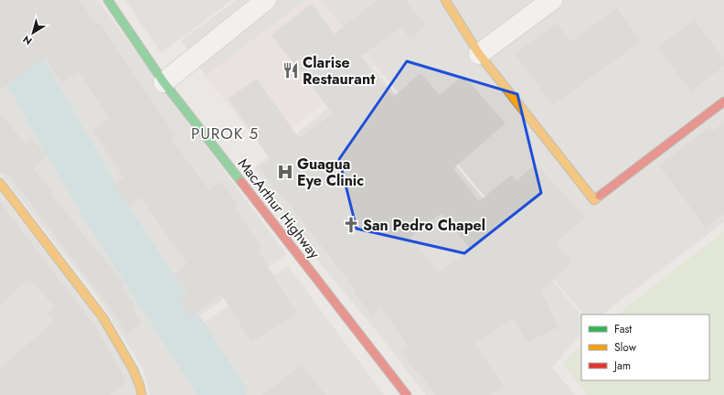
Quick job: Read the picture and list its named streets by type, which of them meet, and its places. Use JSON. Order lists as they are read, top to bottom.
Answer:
{
  "streets": {
    "street": ["MacArthur Highway"]
  },
  "districts": ["PUROK 5"],
  "places": {
    "restaurant": ["Clarise Restaurant"],
    "hospital": ["Guagua Eye Clinic"],
    "church": ["San Pedro Chapel"]
  },
  "legend": ["Fast", "Slow", "Jam"],
  "north": "bottom left"
}
